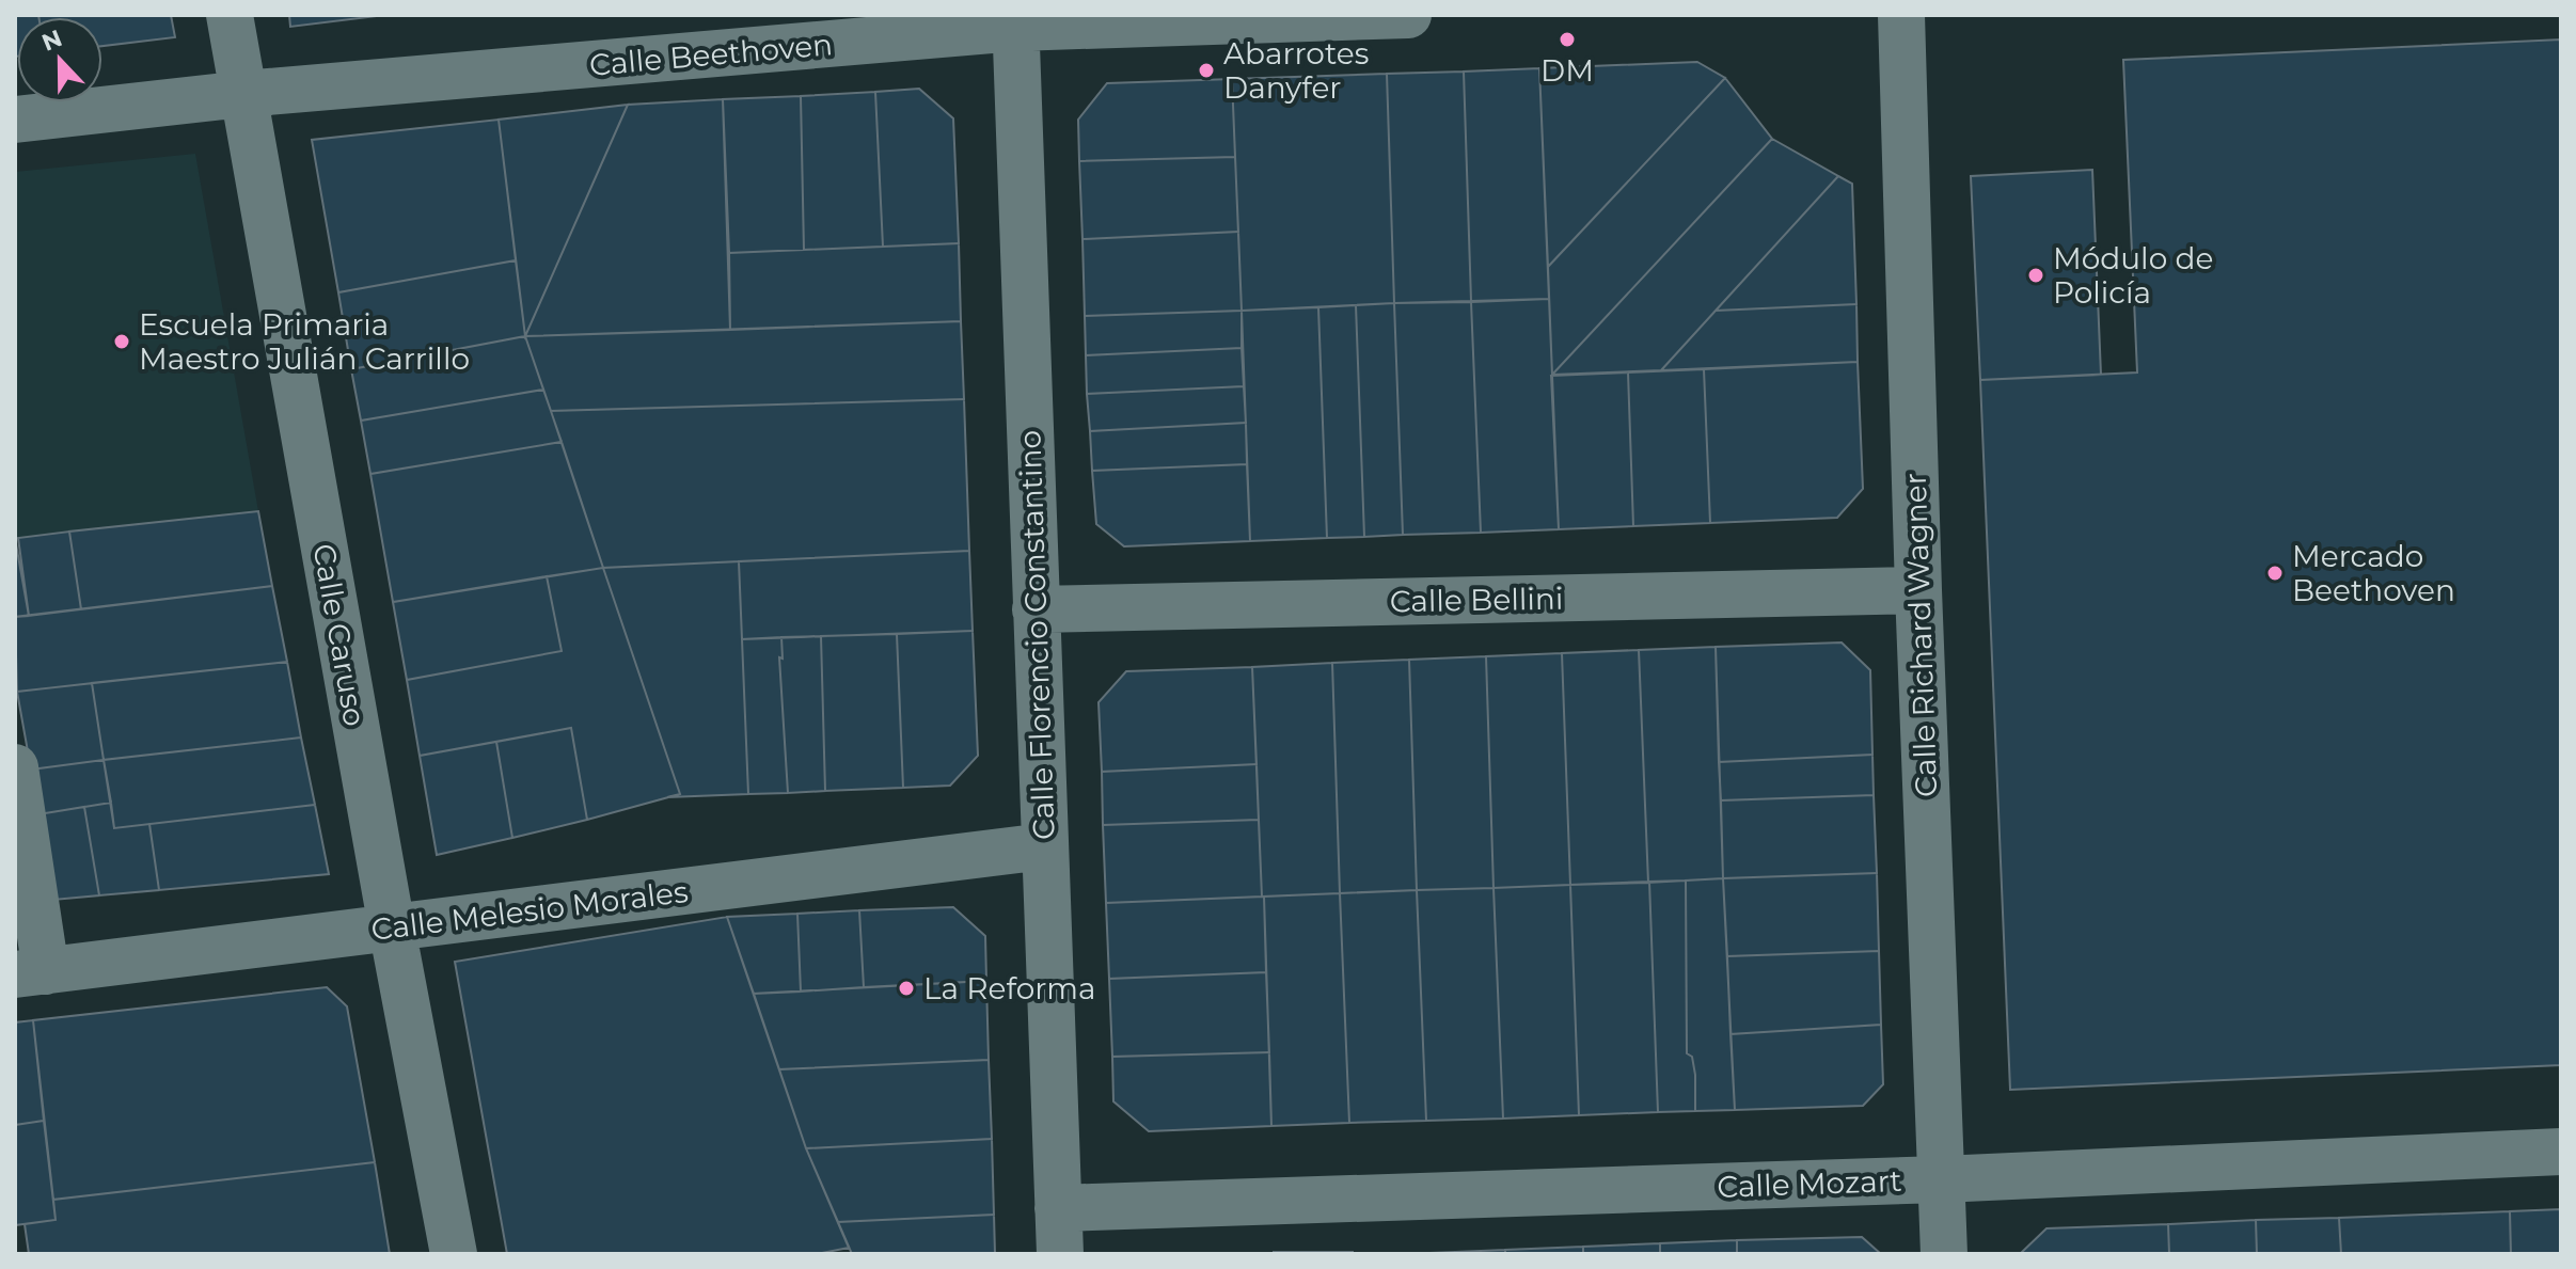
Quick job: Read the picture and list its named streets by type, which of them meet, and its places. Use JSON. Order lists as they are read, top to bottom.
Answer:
{
  "streets": {
    "street": [
      "Calle Beethoven",
      "Calle Bellini",
      "Calle Caruso",
      "Calle Florencio Constantino",
      "Calle Richard Wagner",
      "Calle Melesio Morales",
      "Calle Mozart"
    ]
  },
  "crossings": [
    ["Calle Beethoven", "Calle Caruso"],
    ["Calle Beethoven", "Calle Florencio Constantino"],
    ["Calle Bellini", "Calle Florencio Constantino"],
    ["Calle Bellini", "Calle Richard Wagner"],
    ["Calle Caruso", "Calle Melesio Morales"],
    ["Calle Florencio Constantino", "Calle Melesio Morales"],
    ["Calle Florencio Constantino", "Calle Mozart"],
    ["Calle Richard Wagner", "Calle Mozart"]
  ],
  "places": [
    "DM",
    "Abarrotes Danyfer",
    "Módulo de Policía",
    "Escuela Primaria Maestro Julián Carrillo",
    "Mercado Beethoven",
    "La Reforma"
  ],
  "north": "top"
}
